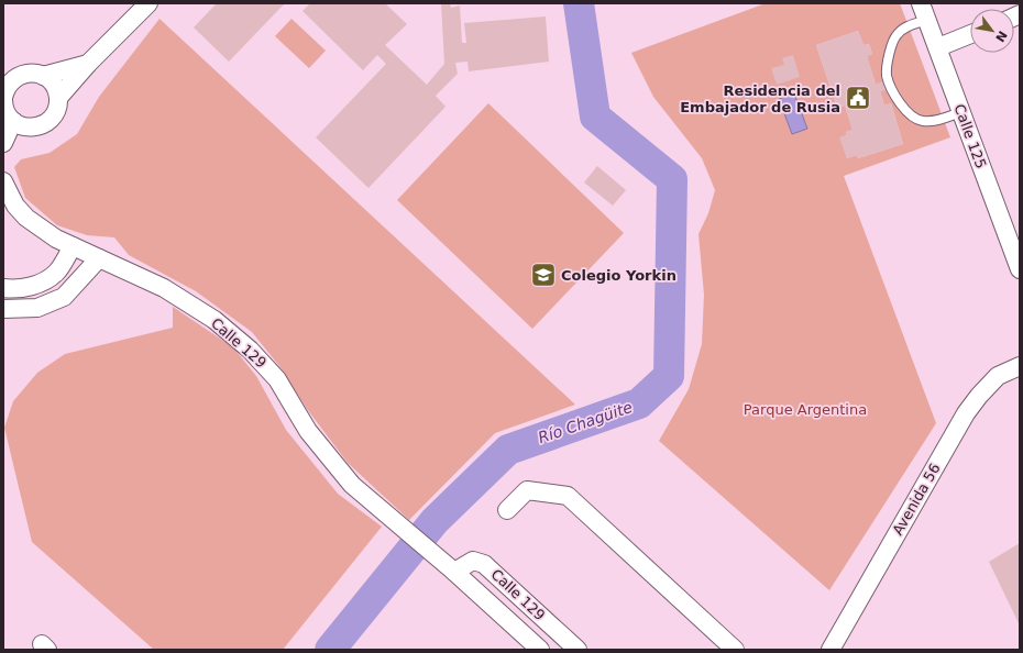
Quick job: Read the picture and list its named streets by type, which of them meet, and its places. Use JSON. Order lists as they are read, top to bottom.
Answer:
{
  "streets": {
    "street": ["Calle 125", "Calle 129", "Avenida 56"]
  },
  "water": ["Río Chagüite"],
  "parks": ["Parque Argentina"],
  "places": {
    "public building": ["Residencia del Embajador de Rusia"],
    "school or university": ["Colegio Yorkin"]
  },
  "north": "bottom right"
}
